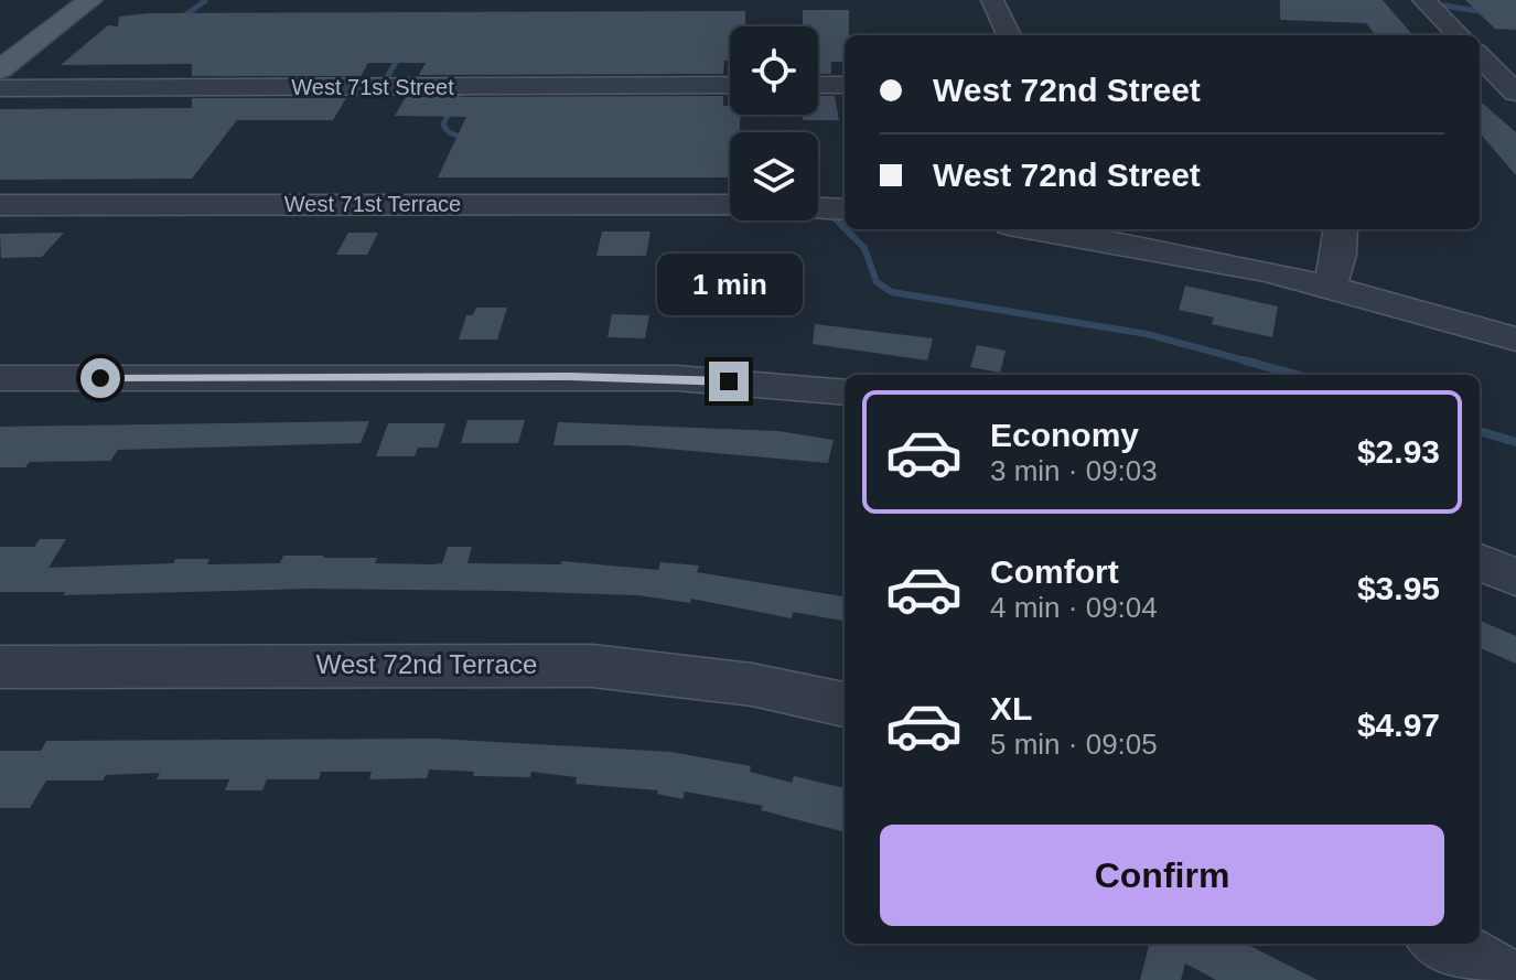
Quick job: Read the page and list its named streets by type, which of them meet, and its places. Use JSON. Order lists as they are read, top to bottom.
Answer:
{
  "streets": {
    "street": ["West 71st Street", "West 71st Terrace", "West 72nd Terrace"]
  },
  "page": {
    "banner": ["West 72nd Street", "West 72nd Street"],
    "bubble": "1 min",
    "list": [
      {
        "name": "Economy",
        "note": "3 min · 09:03",
        "value": "$2.93"
      },
      {
        "name": "Comfort",
        "note": "4 min · 09:04",
        "value": "$3.95"
      },
      {
        "name": "XL",
        "note": "5 min · 09:05",
        "value": "$4.97"
      }
    ],
    "buttons": "Confirm"
  }
}
